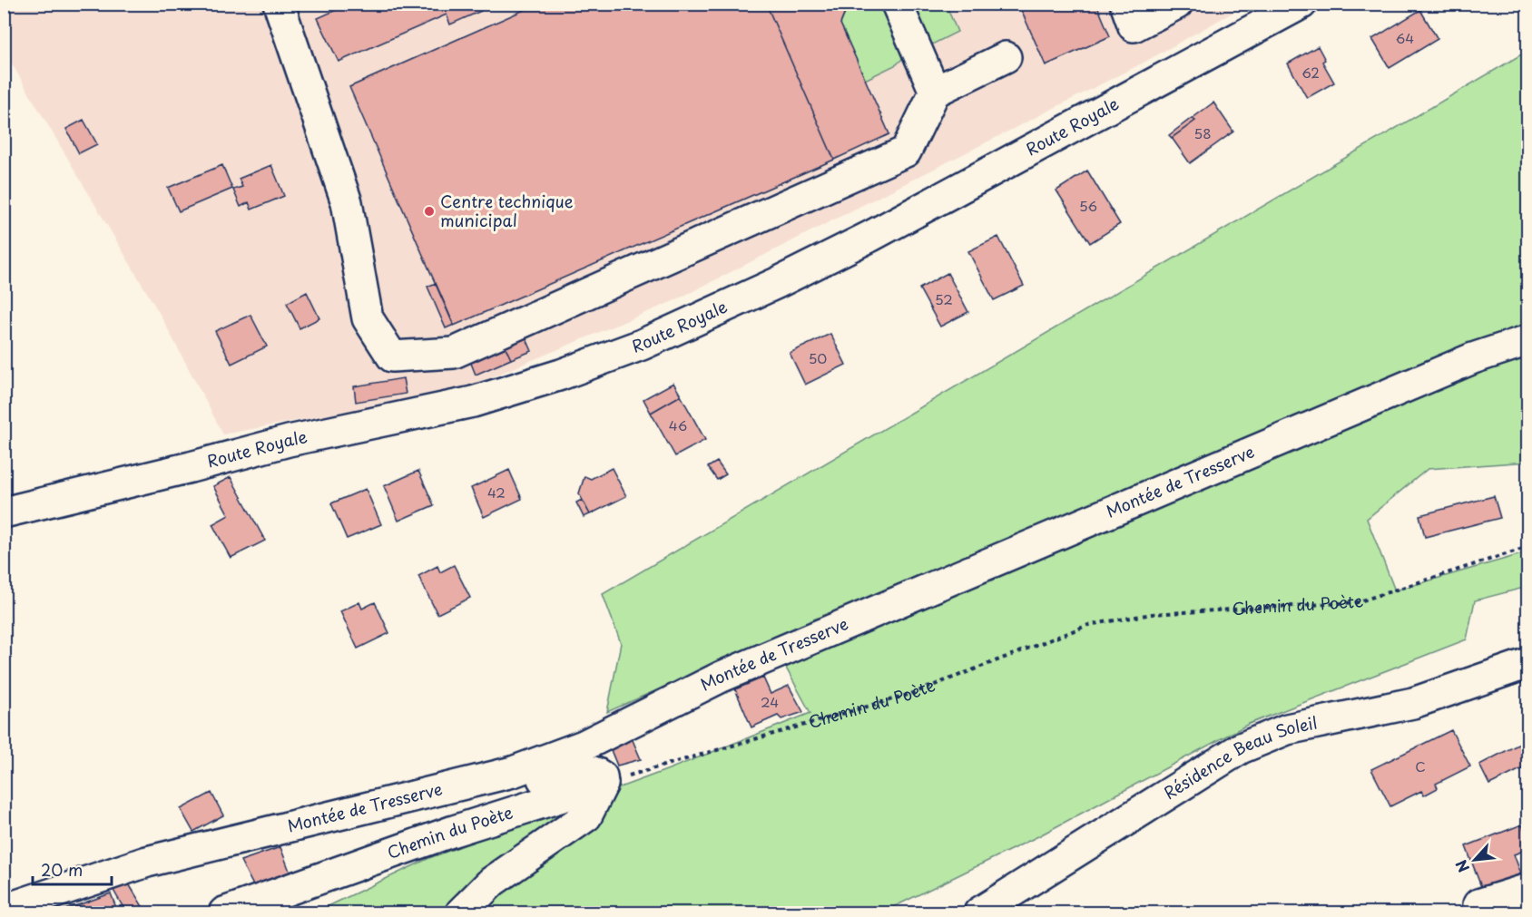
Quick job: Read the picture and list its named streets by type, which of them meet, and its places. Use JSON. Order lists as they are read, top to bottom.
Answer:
{
  "streets": {
    "street": [
      "Route Royale",
      "Montée de Tresserve",
      "Chemin du Poète",
      "Résidence Beau Soleil"
    ]
  },
  "places": ["Centre technique municipal"],
  "house_numbers": [
    "64",
    "62",
    "58",
    "56",
    "52",
    "50",
    "46",
    "42",
    "24",
    "C"
  ],
  "scale_bar": "20 m",
  "north": "bottom left"
}
